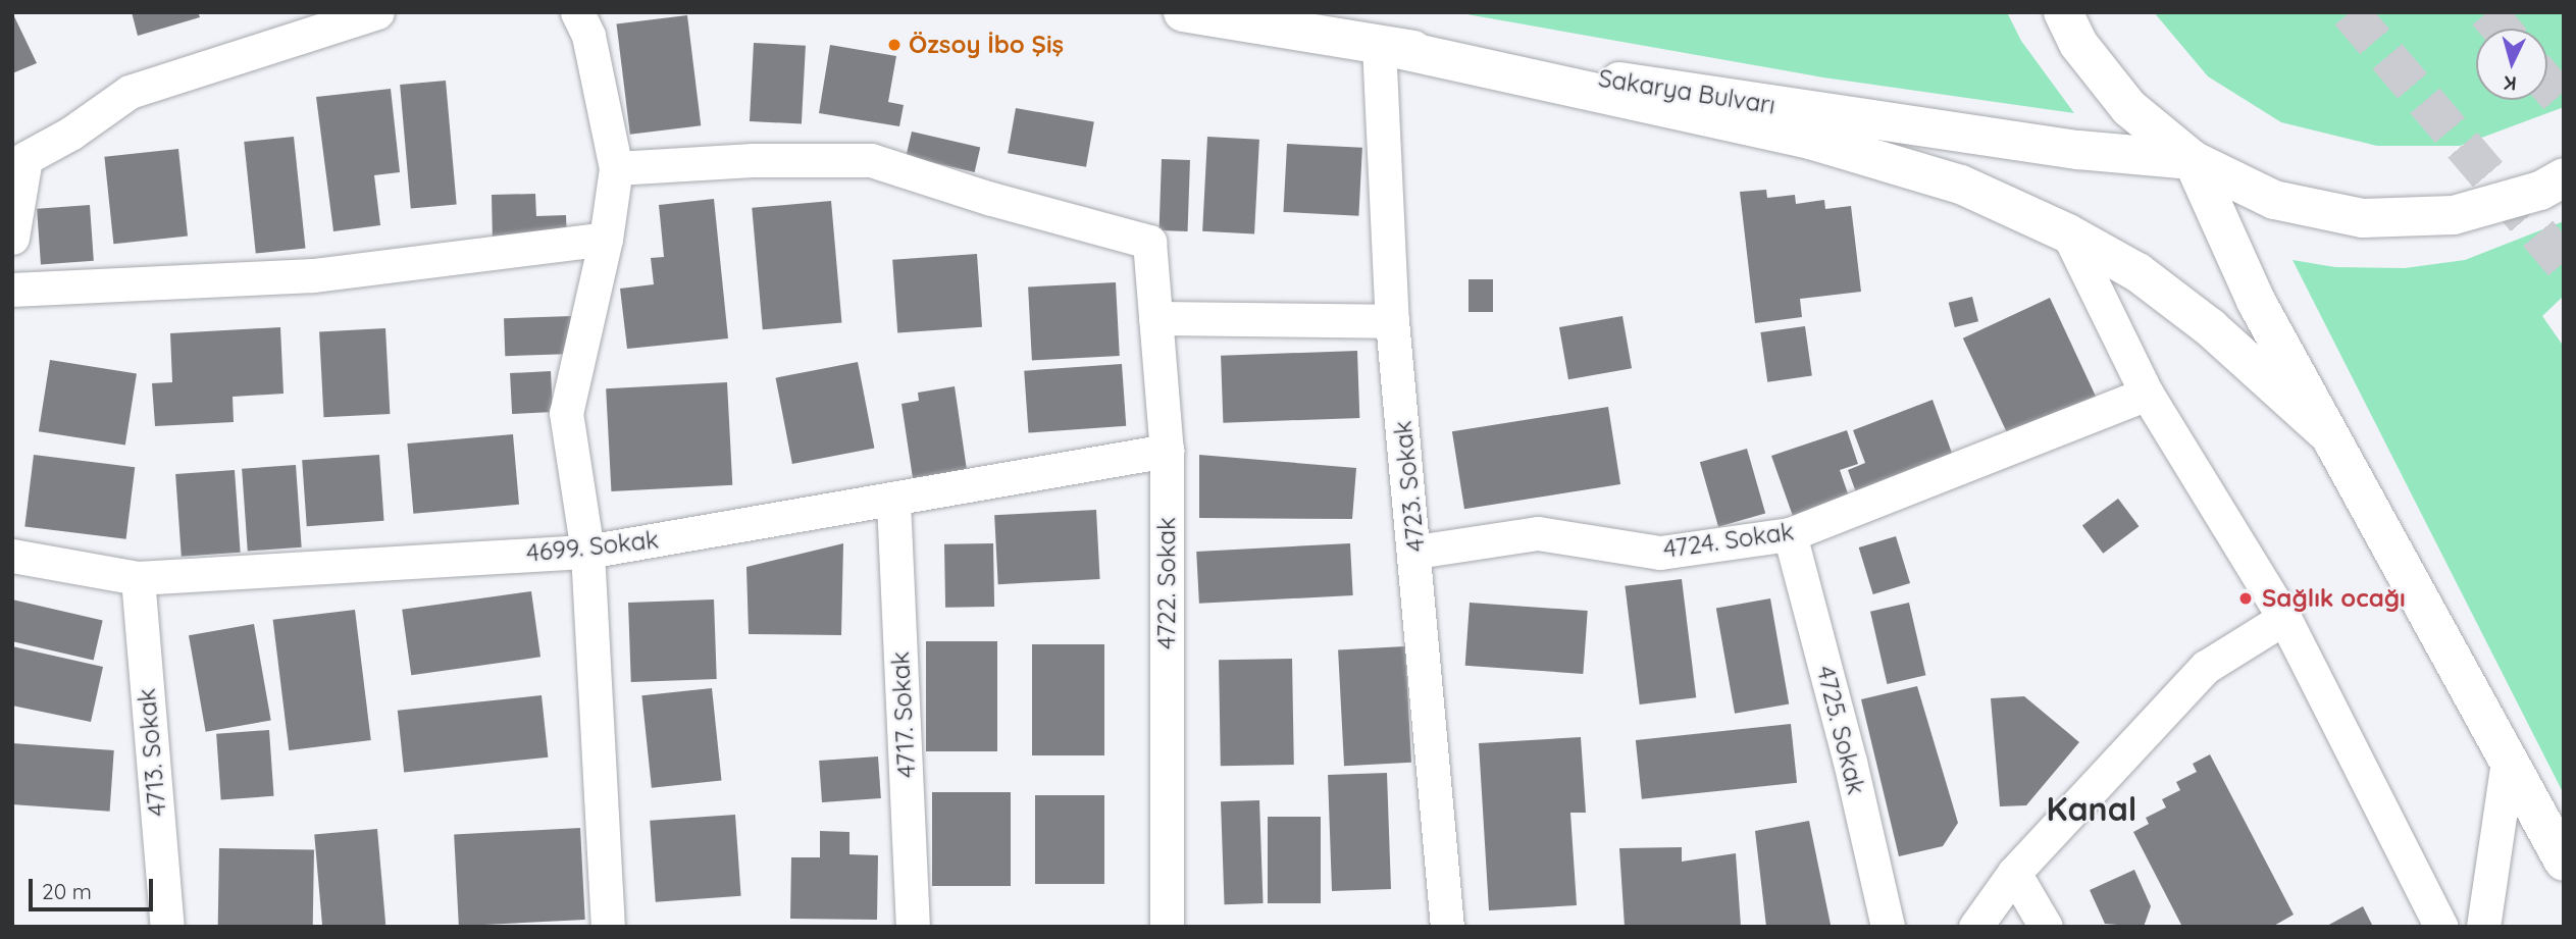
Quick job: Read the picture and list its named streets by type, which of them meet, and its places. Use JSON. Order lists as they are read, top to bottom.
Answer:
{
  "streets": {
    "main road": ["Sakarya Bulvarı"],
    "street": [
      "4723. Sokak",
      "4724. Sokak",
      "4699. Sokak",
      "4722. Sokak",
      "4717. Sokak",
      "4725. Sokak",
      "4713. Sokak"
    ]
  },
  "crossings": [
    ["Sakarya Bulvarı", "4723. Sokak"],
    ["4723. Sokak", "4724. Sokak"],
    ["4724. Sokak", "4725. Sokak"],
    ["4699. Sokak", "4722. Sokak"],
    ["4699. Sokak", "4717. Sokak"],
    ["4699. Sokak", "4713. Sokak"]
  ],
  "districts": ["Kanal"],
  "places": ["Özsoy İbo Şiş", "Sağlık ocağı"],
  "scale_bar": "20 m",
  "north": "bottom"
}
